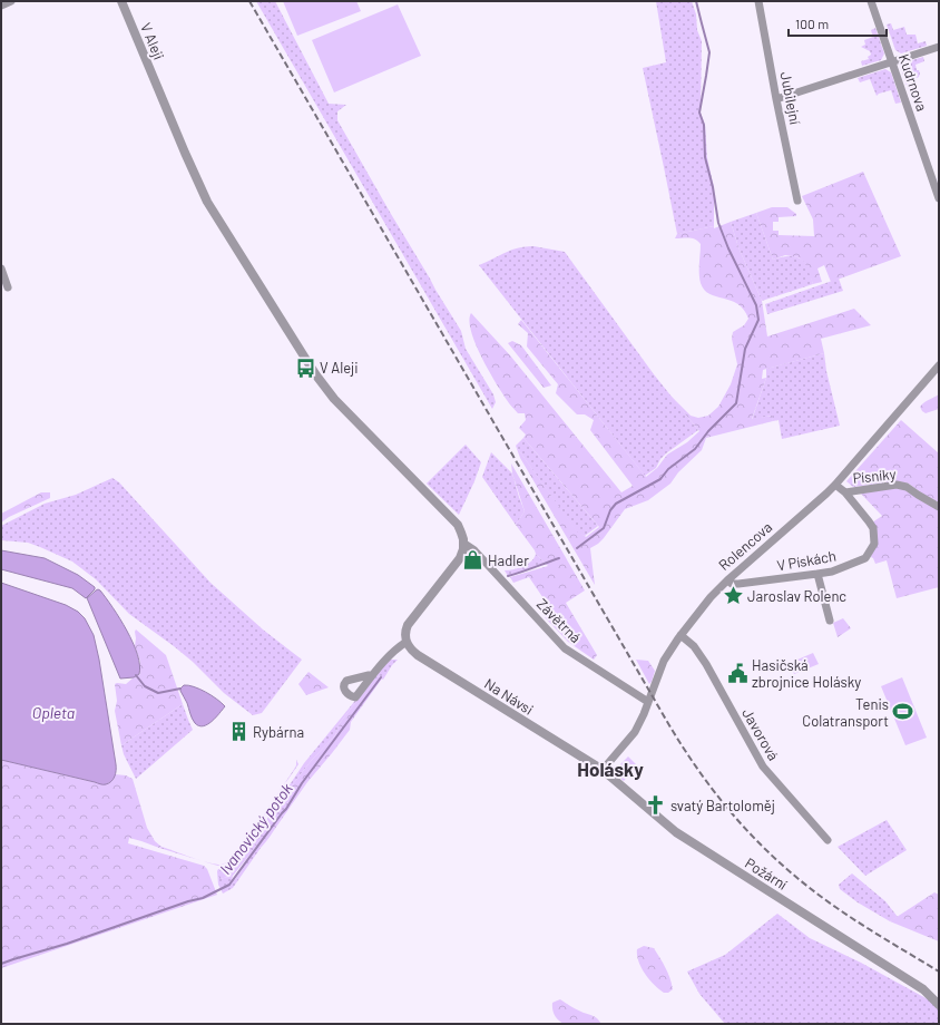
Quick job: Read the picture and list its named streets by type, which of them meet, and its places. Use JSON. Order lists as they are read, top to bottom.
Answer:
{
  "streets": {
    "street": [
      "V Aleji",
      "Kudrnova",
      "Jubilejní",
      "Písníky",
      "Rolencova",
      "V Pískách",
      "Závětrná",
      "Na Návsi",
      "Javorová",
      "Požární"
    ]
  },
  "crossings": [
    ["V Aleji", "Závětrná"],
    ["Písníky", "Rolencova"],
    ["Písníky", "V Pískách"],
    ["Rolencova", "V Pískách"],
    ["Rolencova", "Závětrná"],
    ["Rolencova", "Na Návsi"],
    ["Rolencova", "Javorová"],
    ["Rolencova", "Požární"],
    ["Na Návsi", "Požární"]
  ],
  "districts": ["Holásky"],
  "water": ["Opleta", "Ivanovický potok"],
  "places": {
    "bus stop": ["V Aleji"],
    "shop": ["Hadler"],
    "place": ["Jaroslav Rolenc"],
    "public building": ["Hasičská zbrojnice Holásky"],
    "sports": ["Tenis Colatransport"],
    "building": ["Rybárna"],
    "church": ["svatý Bartoloměj"]
  },
  "scale_bar": "100 m"
}
